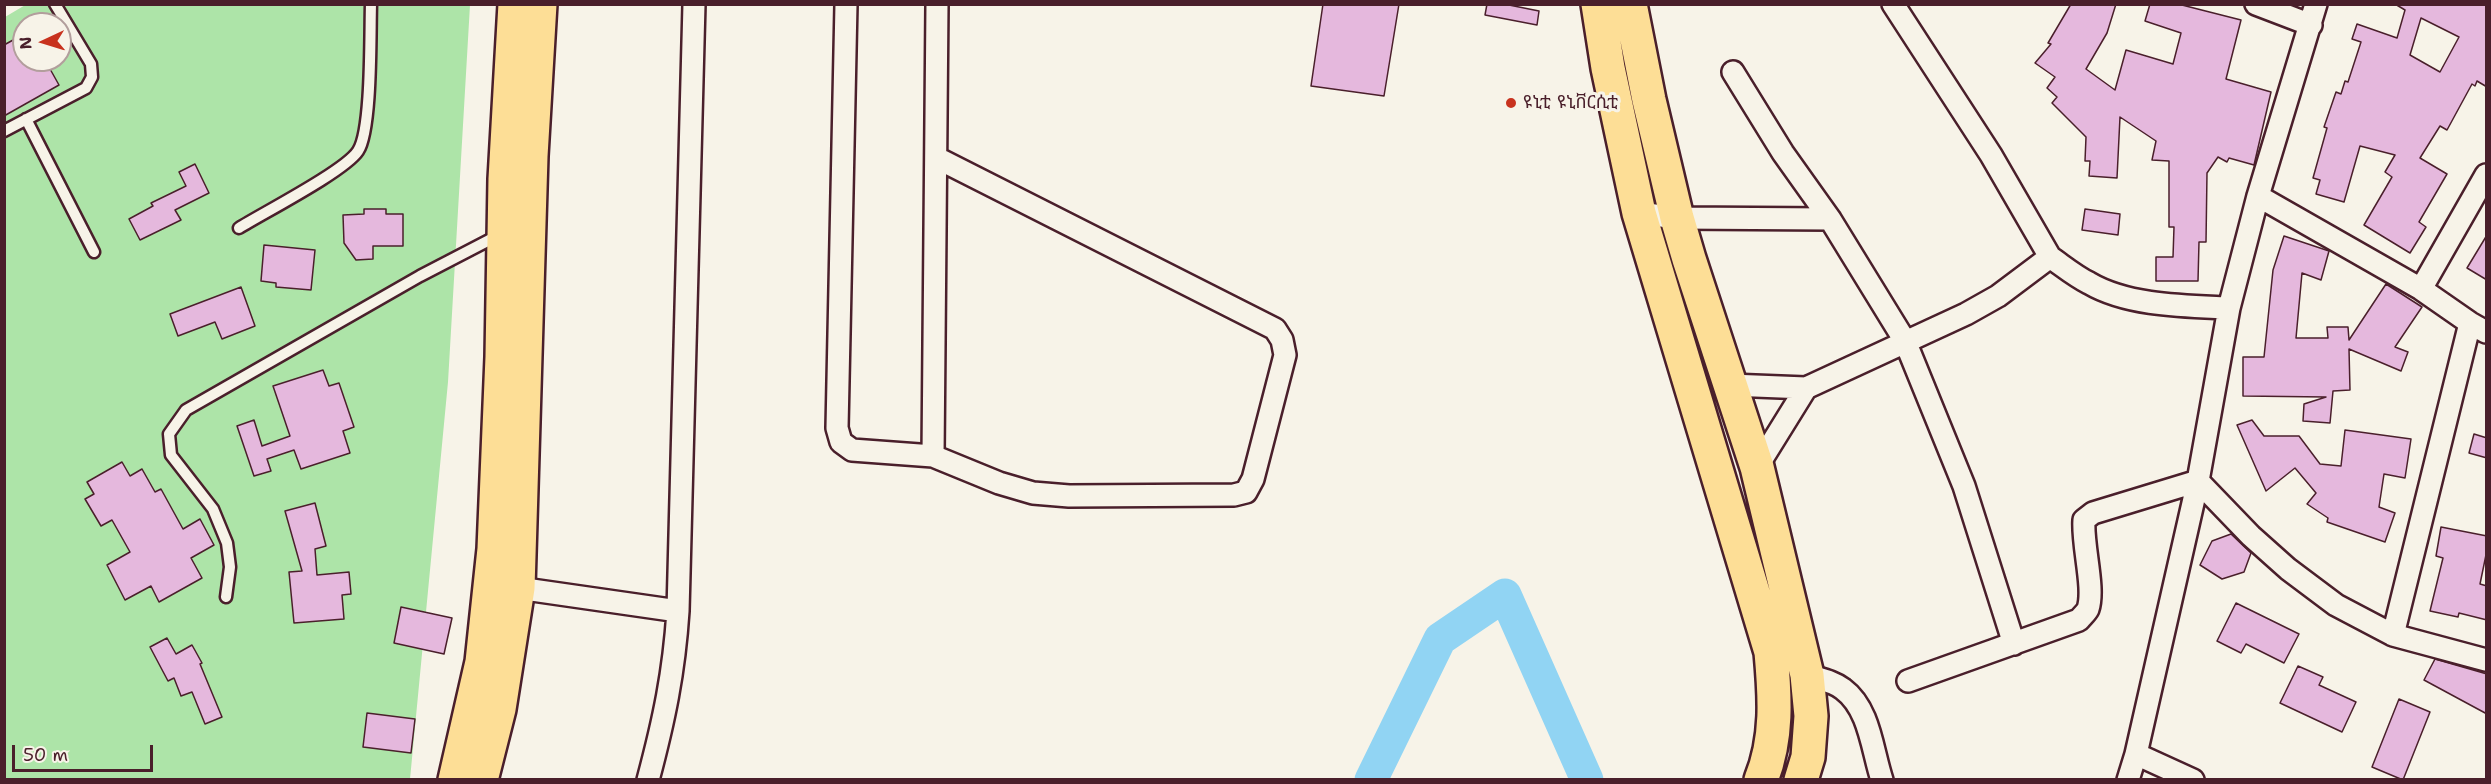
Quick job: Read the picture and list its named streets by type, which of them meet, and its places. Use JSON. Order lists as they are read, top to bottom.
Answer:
{
  "places": ["ዩኒቲ ዩኒቨርሲቲ"],
  "scale_bar": "50 m",
  "north": "left"
}
